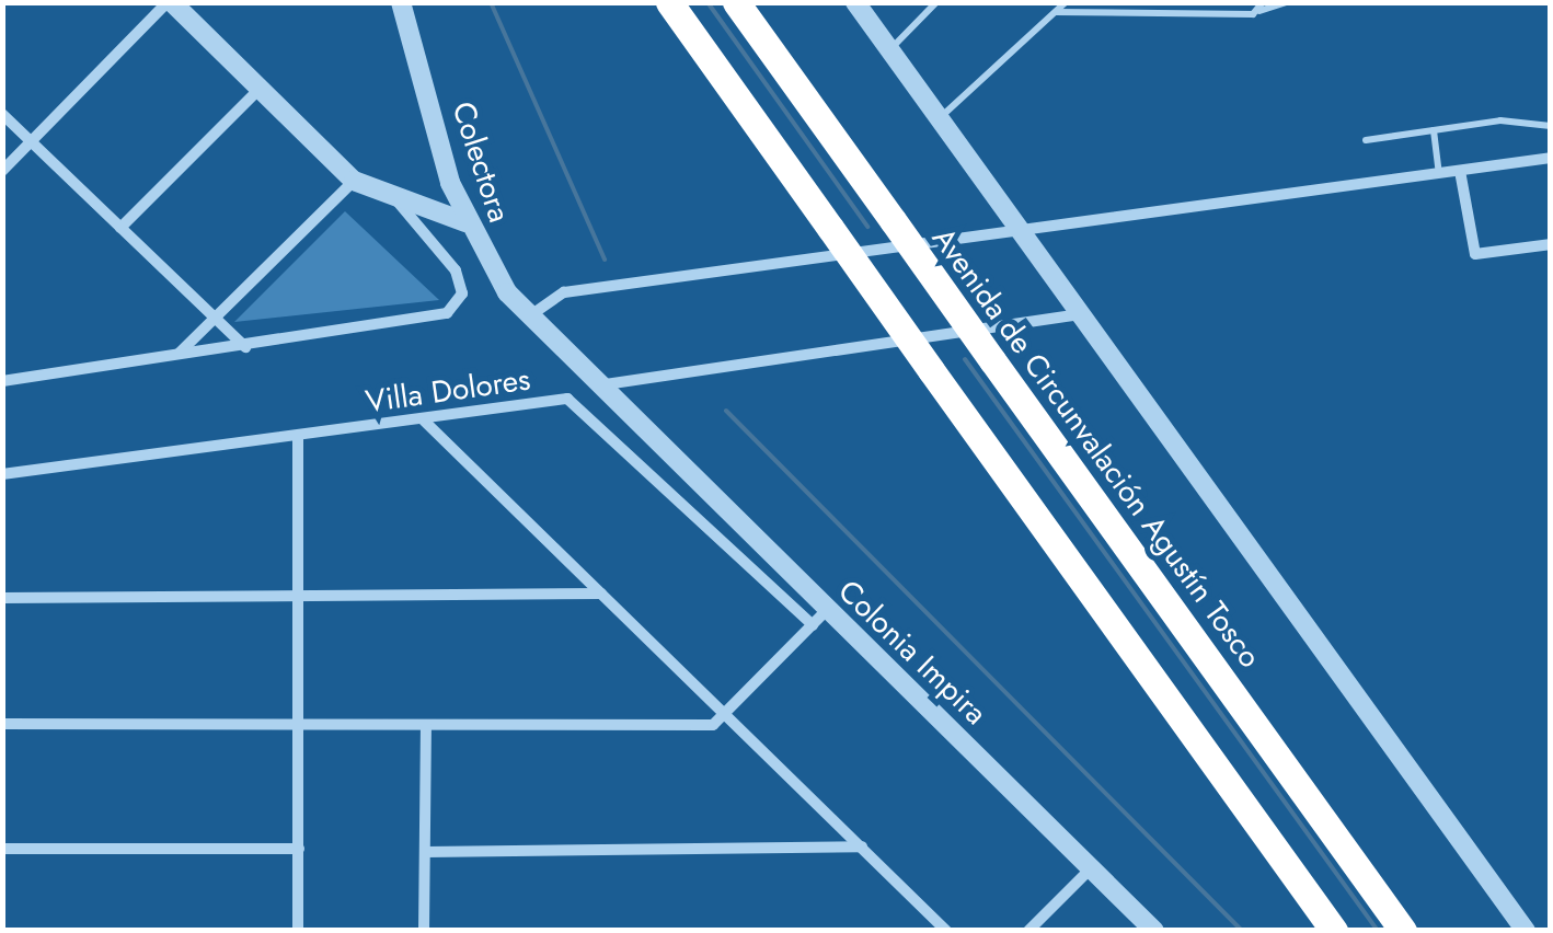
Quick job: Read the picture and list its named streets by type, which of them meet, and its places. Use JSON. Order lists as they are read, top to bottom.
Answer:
{
  "streets": {
    "highway": ["Avenida de Circunvalación Agustín Tosco"],
    "street": ["Colectora", "Villa Dolores", "Colonia Impira"]
  },
  "crossings": [
    ["Colectora", "Colonia Impira"],
    ["Villa Dolores", "Colonia Impira"]
  ]
}
